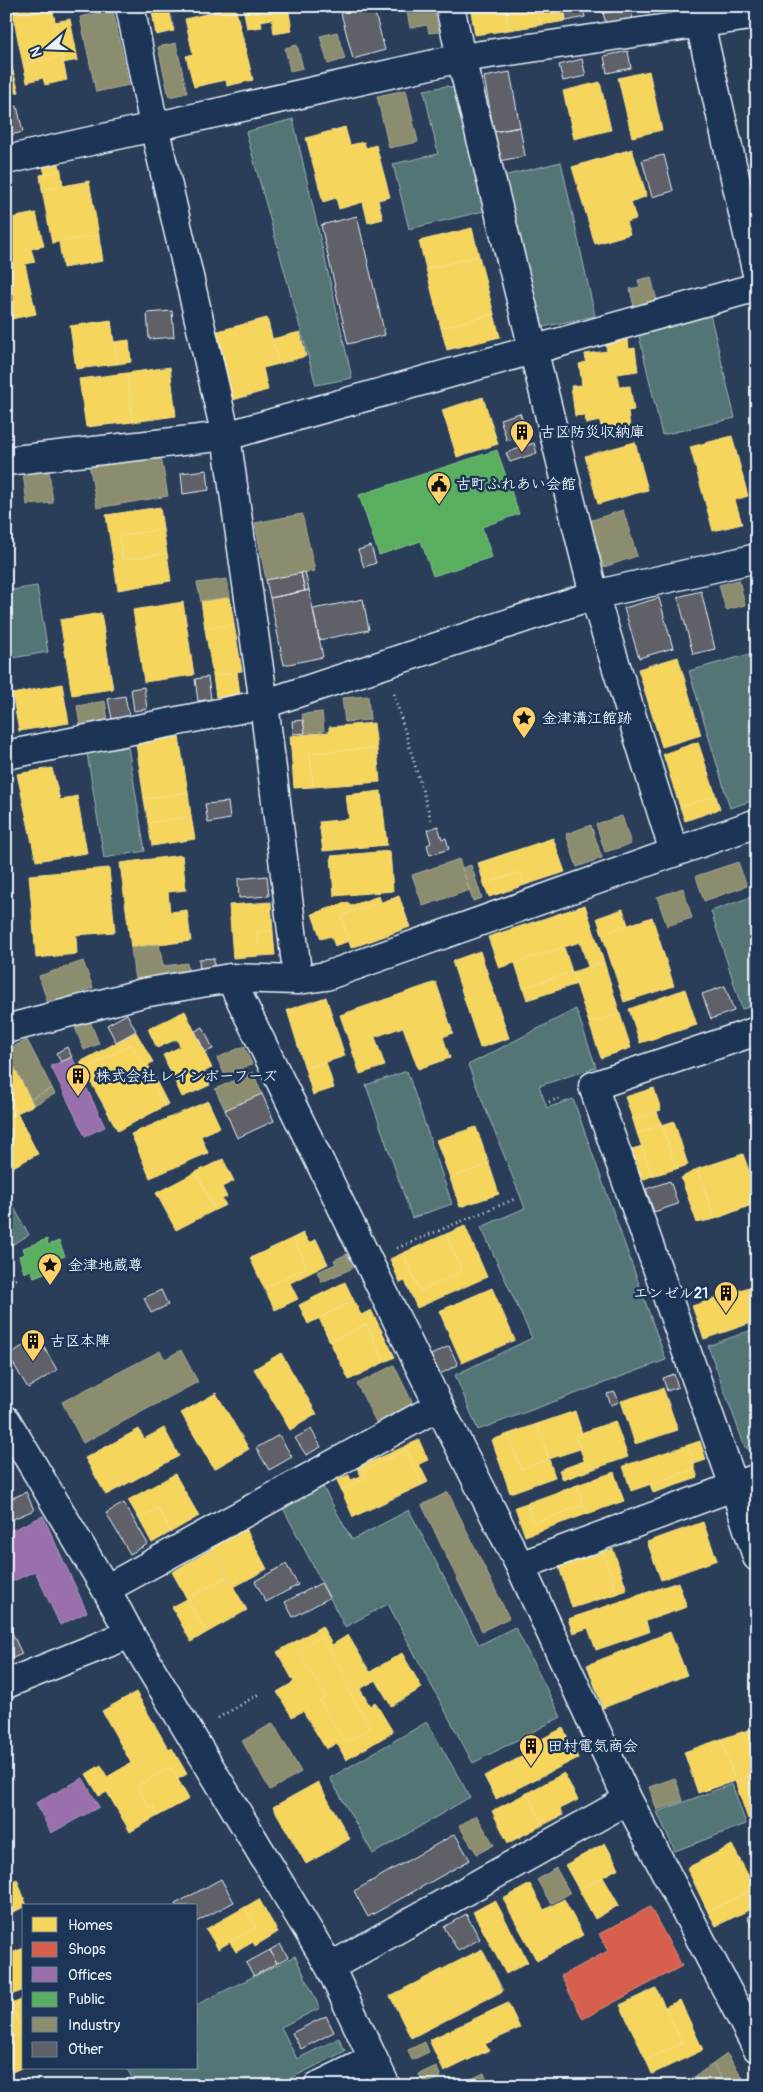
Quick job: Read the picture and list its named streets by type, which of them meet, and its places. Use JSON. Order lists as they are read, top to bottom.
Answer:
{
  "places": {
    "building": [
      "古区防災収納庫",
      "株式会社 レインボーフーズ",
      "エンゼル21",
      "古区本陣",
      "田村電気商会"
    ],
    "public building": ["古町ふれあい会館"],
    "place": ["金津溝江館跡", "金津地蔵尊"]
  },
  "legend": [
    "Homes",
    "Shops",
    "Offices",
    "Public",
    "Industry",
    "Other"
  ],
  "north": "left"
}
